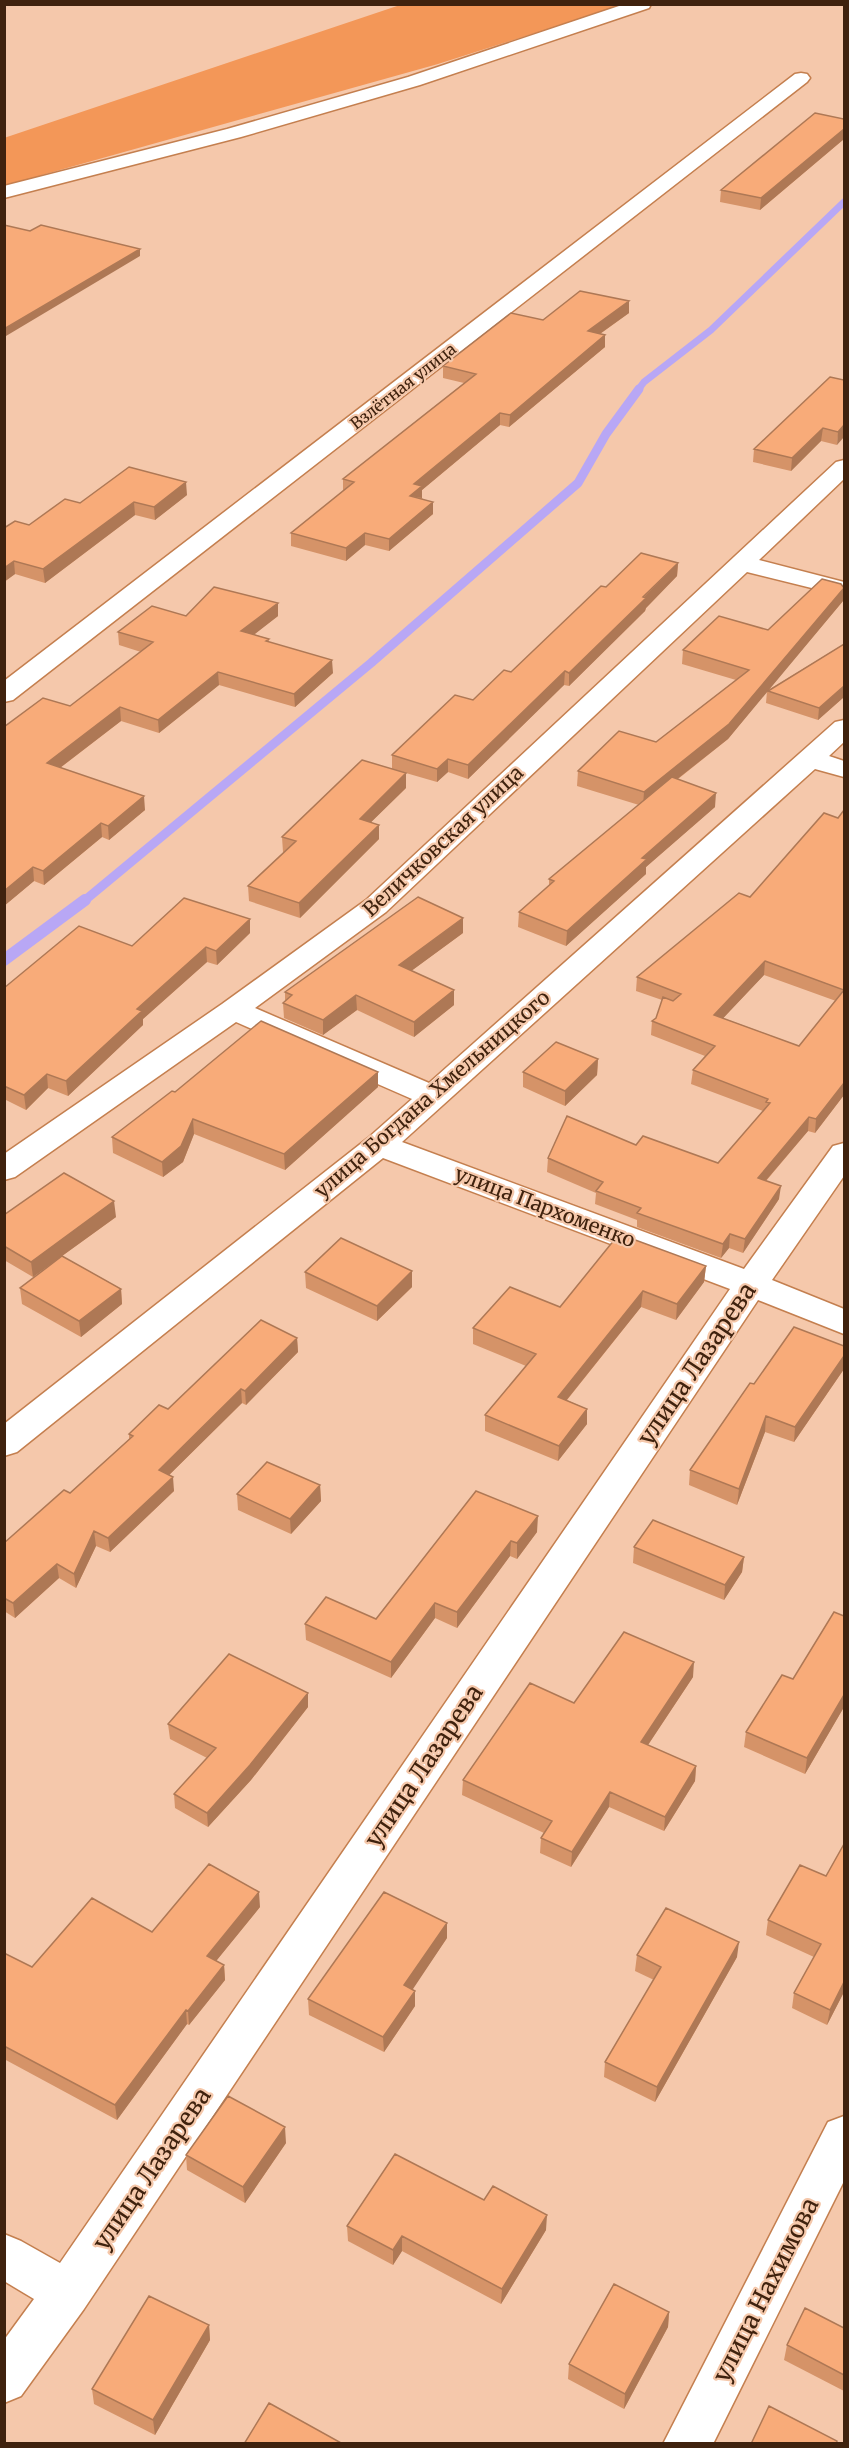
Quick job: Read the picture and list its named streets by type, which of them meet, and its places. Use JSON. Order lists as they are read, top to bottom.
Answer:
{
  "streets": {
    "street": [
      "Взлётная улица",
      "Величковская улица",
      "улица Богдана Хмельницкого",
      "улица Пархоменко",
      "улица Лазарева",
      "улица Нахимова"
    ]
  },
  "crossings": [
    ["улица Богдана Хмельницкого", "улица Пархоменко"],
    ["улица Пархоменко", "улица Лазарева"]
  ]
}
